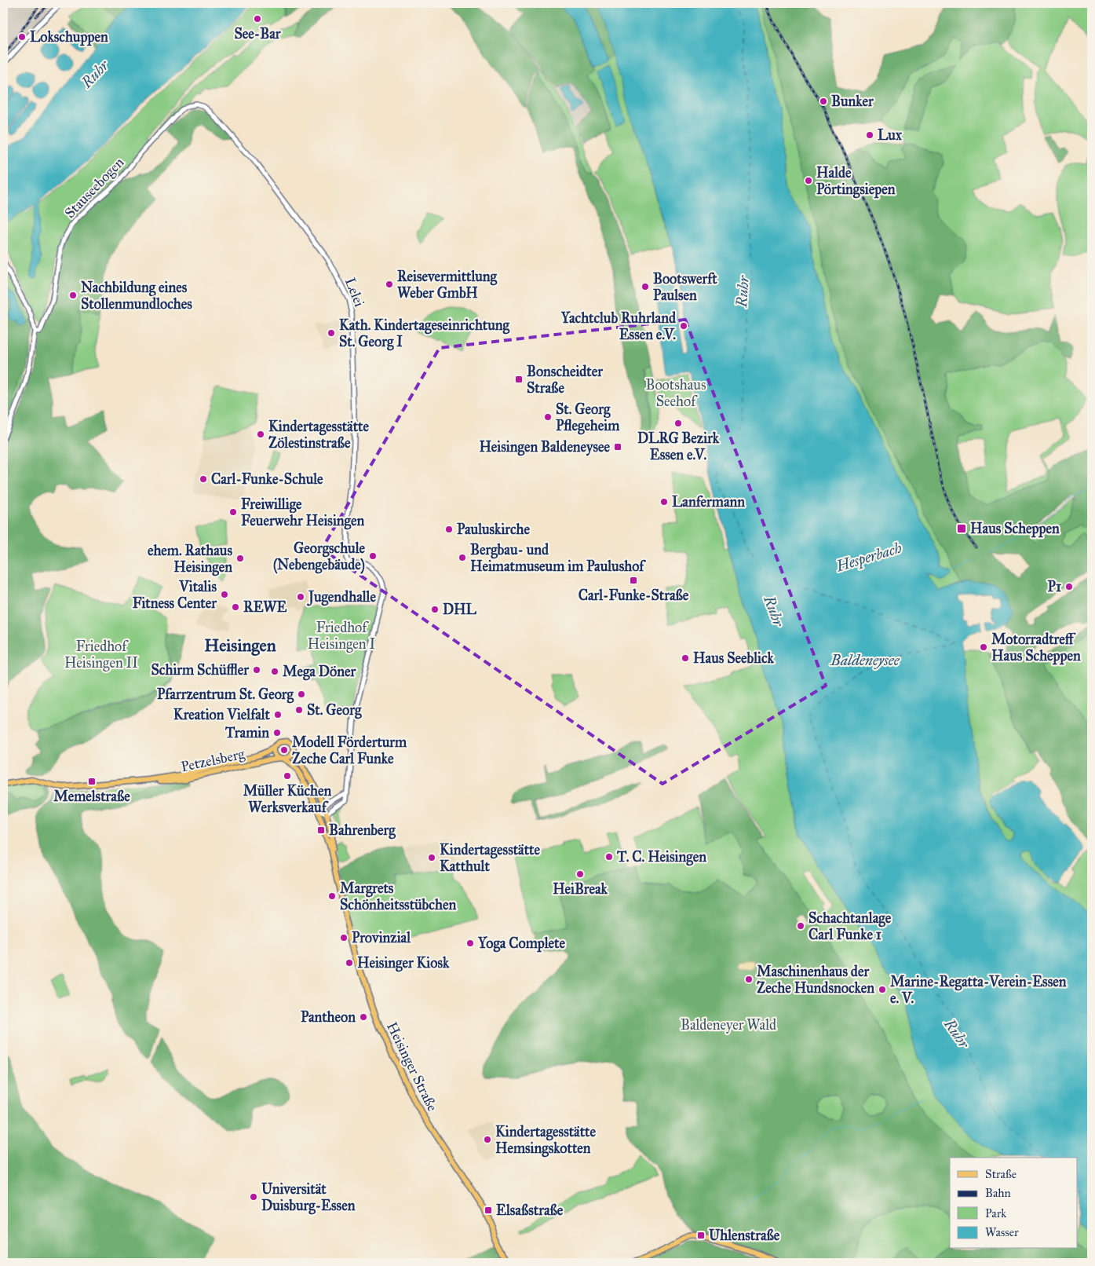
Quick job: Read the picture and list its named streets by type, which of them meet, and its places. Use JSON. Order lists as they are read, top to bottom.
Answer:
{
  "streets": {
    "main road": ["Petzelsberg", "Heisinger Straße"],
    "street": ["Stauseebogen", "Lelei"]
  },
  "crossings": [
    ["Stauseebogen", "Lelei"],
    ["Petzelsberg", "Heisinger Straße"]
  ],
  "districts": ["Heisingen"],
  "water": ["Ruhr", "Hesperbach", "Baldeneysee"],
  "parks": [
    "Bootshaus Seehof",
    "Friedhof Heisingen I",
    "Friedhof Heisingen II",
    "Baldeneyer Wald"
  ],
  "places": {
    "other": [
      "See-Bar",
      "Lokschuppen",
      "Bunker",
      "Lux",
      "Halde Pörtingsiepen",
      "Reisevermittlung Weber GmbH",
      "Bootswerft Paulsen",
      "Nachbildung eines Stollenmundloches",
      "Yachtclub Ruhrland Essen e.V.",
      "Kath. Kindertageseinrichtung St. Georg I",
      "St. Georg Pflegeheim",
      "DLRG Bezirk Essen e.V.",
      "Kindertagesstätte Zölestinstraße",
      "Carl-Funke-Schule",
      "Lanfermann",
      "Freiwillige Feuerwehr Heisingen",
      "Pauluskirche",
      "Georgschule (Nebengebäude)",
      "Bergbau- und Heimatmuseum im Paulushof",
      "ehem. Rathaus Heisingen",
      "P1",
      "Vitalis Fitness Center",
      "Jugendhalle",
      "REWE",
      "DHL",
      "Motorradtreff Haus Scheppen",
      "Haus Seeblick",
      "Schirm Schüffler",
      "Mega Döner",
      "Pfarrzentrum St. Georg",
      "St. Georg",
      "Kreation Vielfalt",
      "Tramin",
      "Modell Förderturm Zeche Carl Funke",
      "Müller Küchen Werksverkauf",
      "T. C. Heisingen",
      "Kindertagesstätte Katthult",
      "HeiBreak",
      "Margrets Schönheitsstübchen",
      "Schachtanlage Carl Funke 1",
      "Provinzial",
      "Yoga Complete",
      "Heisinger Kiosk",
      "Maschinenhaus der Zeche Hundsnocken",
      "Marine-Regatta-Verein-Essen e. V.",
      "Pantheon",
      "Kindertagesstätte Hemsingskotten",
      "Universität Duisburg-Essen"
    ],
    "transit": [
      "Bonscheidter Straße",
      "Heisingen Baldeneysee",
      "Haus Scheppen",
      "Carl-Funke-Straße",
      "Memelstraße",
      "Bahrenberg",
      "Elsaßstraße",
      "Uhlenstraße"
    ]
  },
  "legend": [
    "Straße",
    "Bahn",
    "Park",
    "Wasser"
  ]
}
